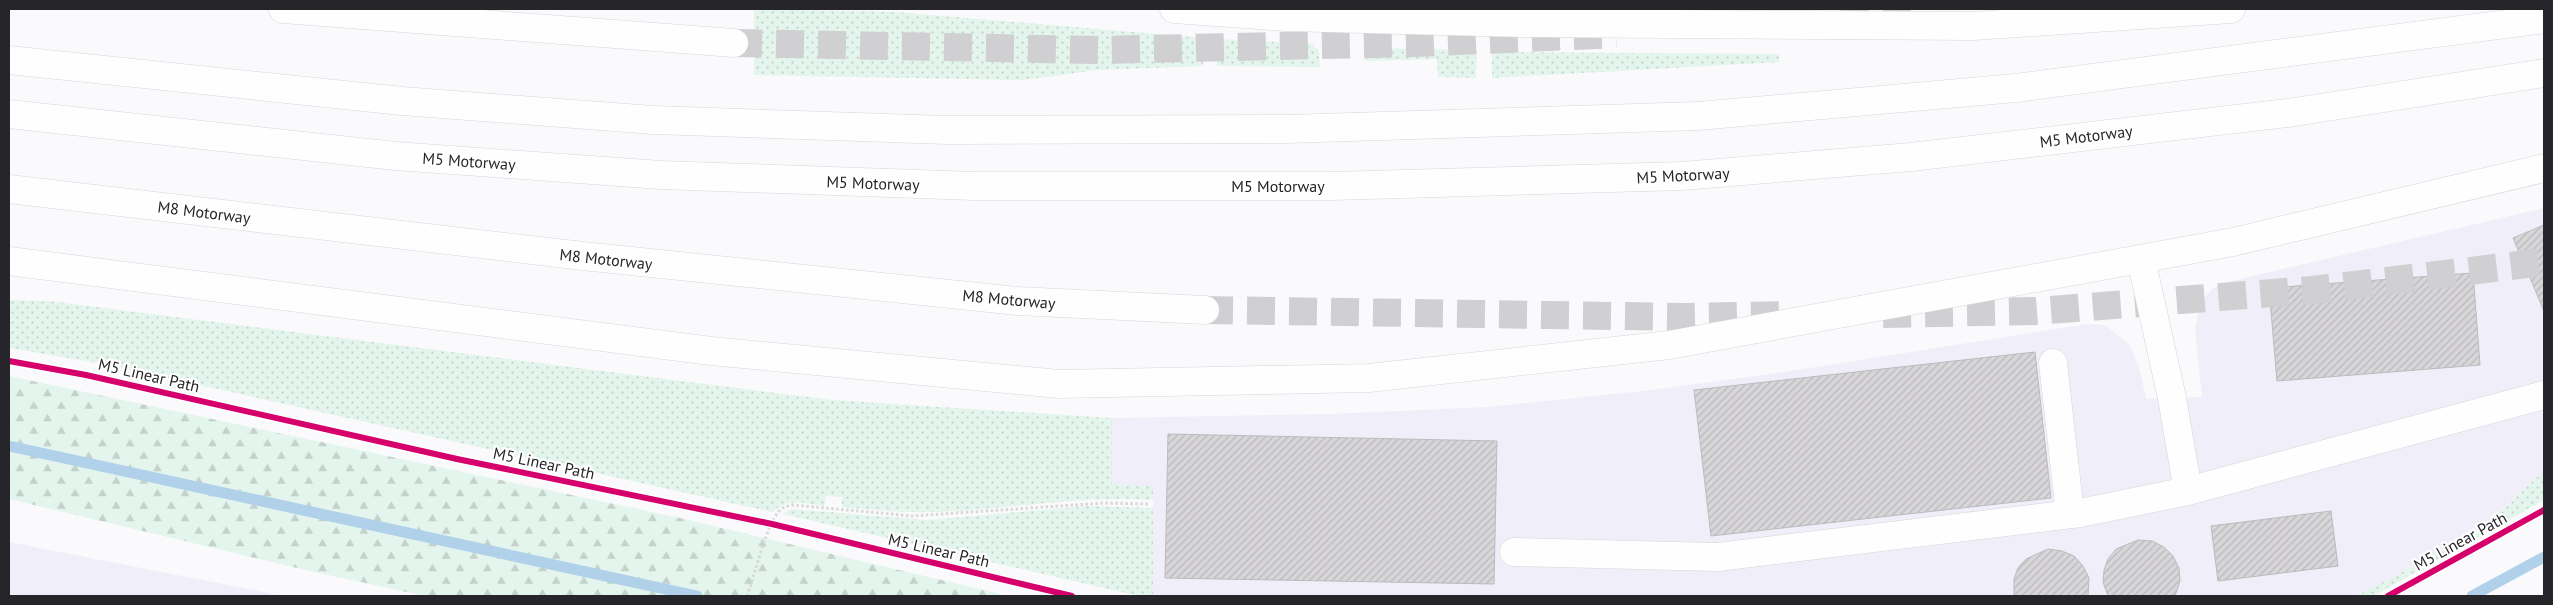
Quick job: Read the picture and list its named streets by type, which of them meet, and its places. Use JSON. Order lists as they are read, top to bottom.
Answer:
{
  "streets": {
    "main road": ["M5 Motorway", "M8 Motorway"],
    "cycle path": ["M5 Linear Path"]
  }
}
